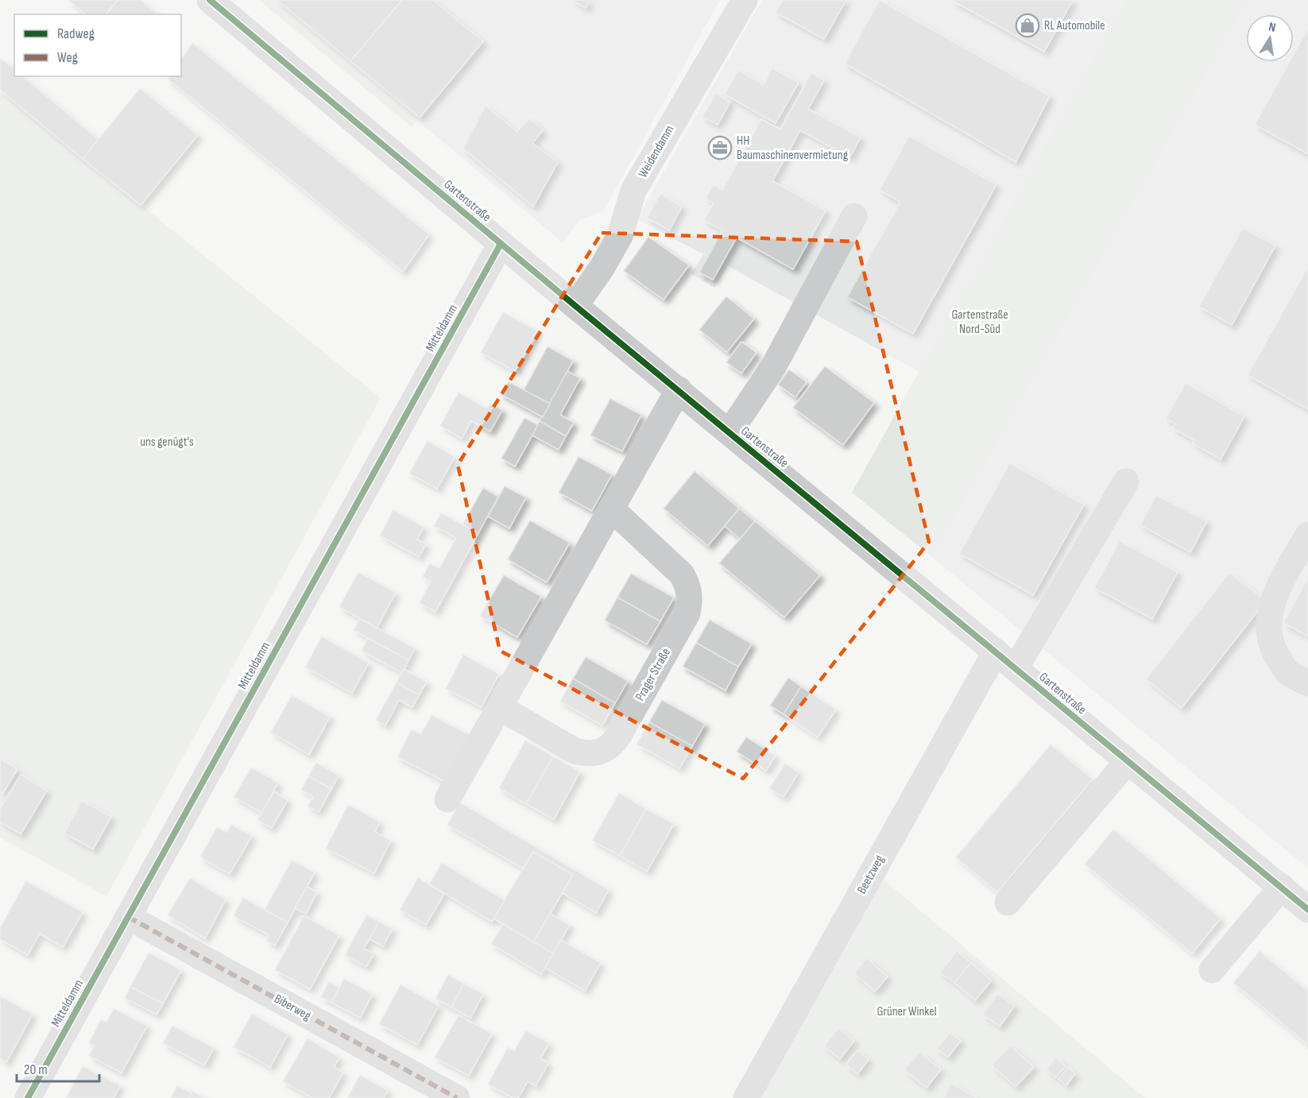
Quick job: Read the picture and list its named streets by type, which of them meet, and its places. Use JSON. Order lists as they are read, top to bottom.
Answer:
{
  "streets": {
    "street": [
      "Weidendamm",
      "Gartenstraße",
      "Mitteldamm",
      "Prager Straße",
      "Beetzweg",
      "Biberweg"
    ]
  },
  "crossings": [
    ["Weidendamm", "Gartenstraße"],
    ["Gartenstraße", "Mitteldamm"],
    ["Gartenstraße", "Beetzweg"],
    ["Mitteldamm", "Biberweg"]
  ],
  "parks": ["Gartenstraße Nord-Süd", "uns genügt's", "Grüner Winkel"],
  "places": {
    "shop": ["RL Automobile"],
    "office": ["HH Baumaschinenvermietung"]
  },
  "legend": ["Radweg", "Weg"],
  "scale_bar": "20 m",
  "north": "top"
}
